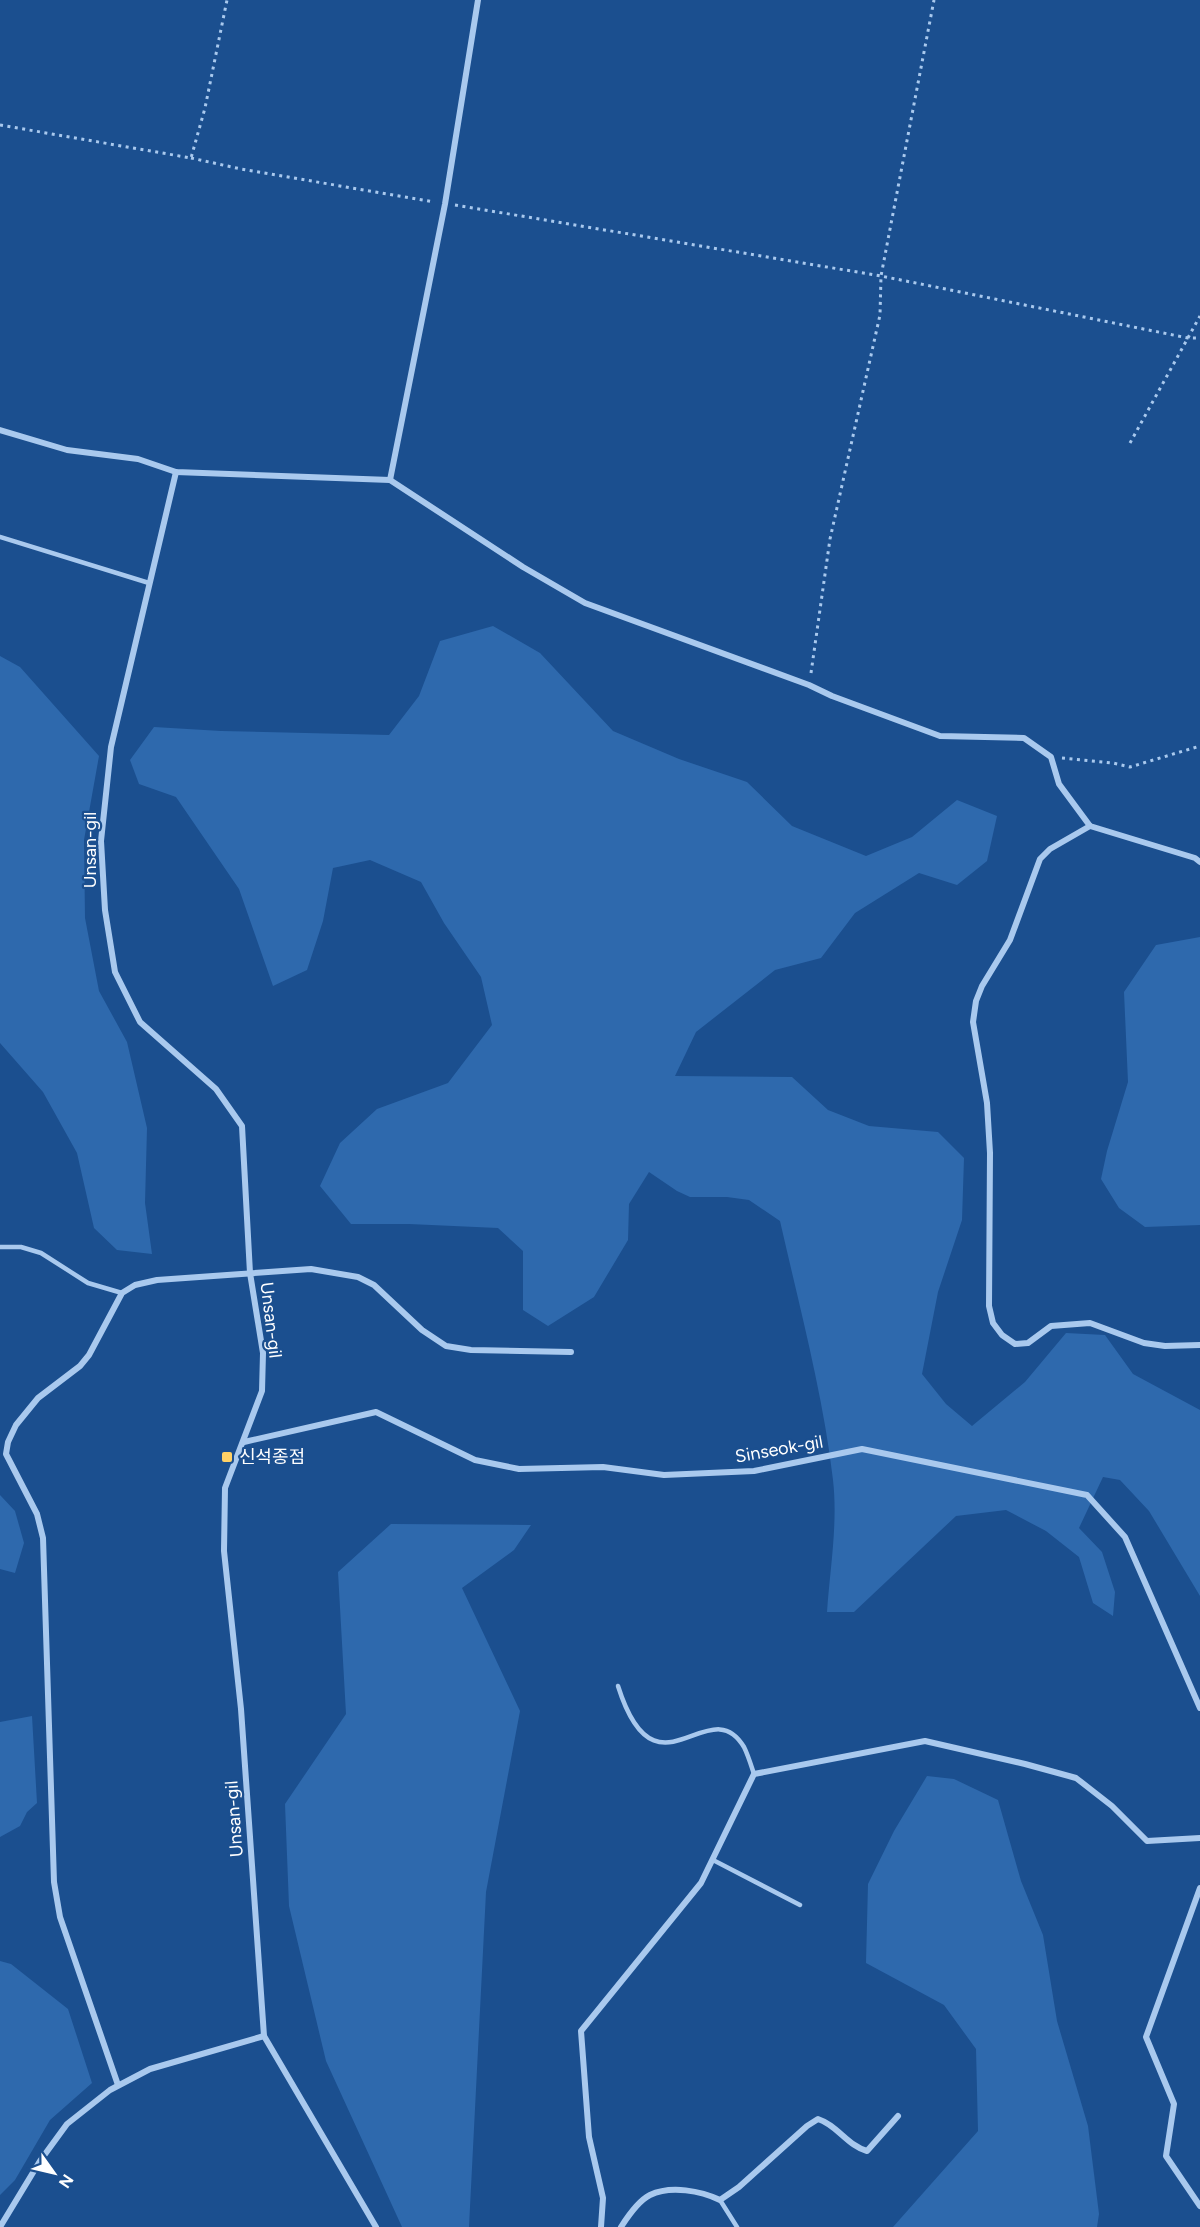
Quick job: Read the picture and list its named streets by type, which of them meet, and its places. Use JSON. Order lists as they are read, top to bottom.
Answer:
{
  "streets": {
    "street": ["Unsan-gil", "Sinseok-gil"]
  },
  "crossings": [
    ["Unsan-gil", "Sinseok-gil"]
  ],
  "places": {
    "transit": ["신석종점"]
  },
  "north": "bottom right"
}
